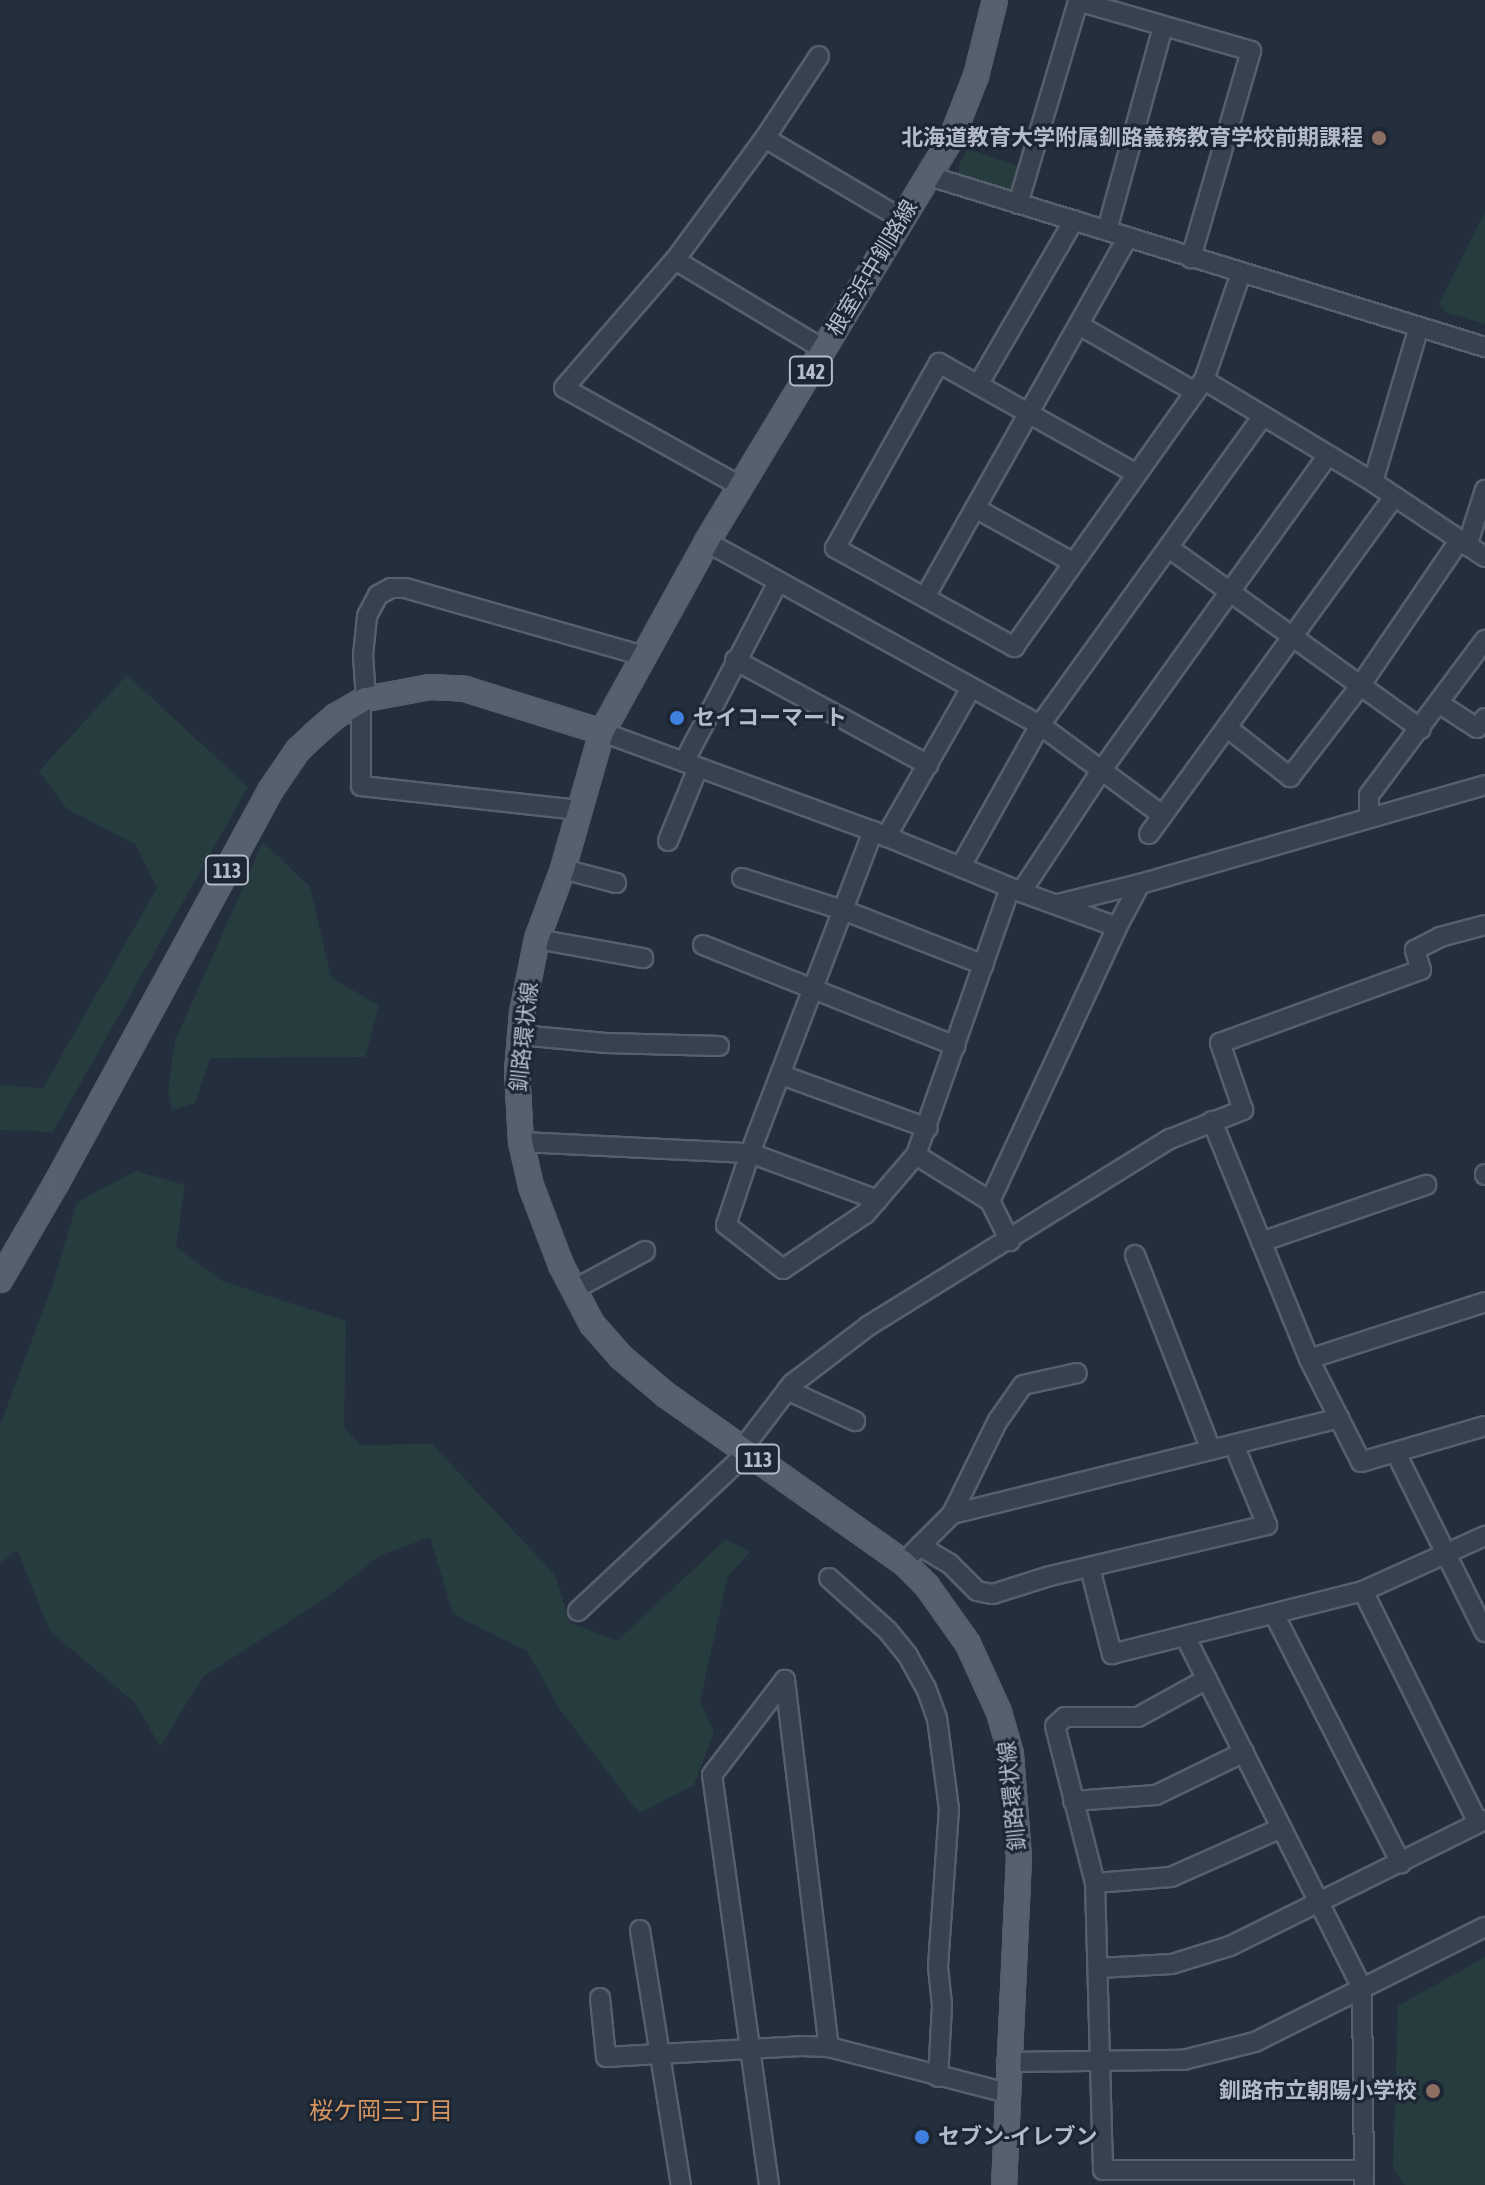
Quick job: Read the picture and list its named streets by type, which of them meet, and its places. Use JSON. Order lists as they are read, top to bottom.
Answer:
{
  "streets": {
    "main road": [
      "根室浜中釧路線",
      "142",
      "113",
      "釧路環状線"
    ]
  },
  "crossings": [
    ["根室浜中釧路線", "113"],
    ["根室浜中釧路線", "釧路環状線"],
    ["113", "釧路環状線"]
  ],
  "districts": ["桜ケ岡三丁目"],
  "places": [
    "北海道教育大学附属釧路義務教育学校前期課程",
    "セイコーマート",
    "釧路市立朝陽小学校",
    "セブン-イレブン"
  ]
}
